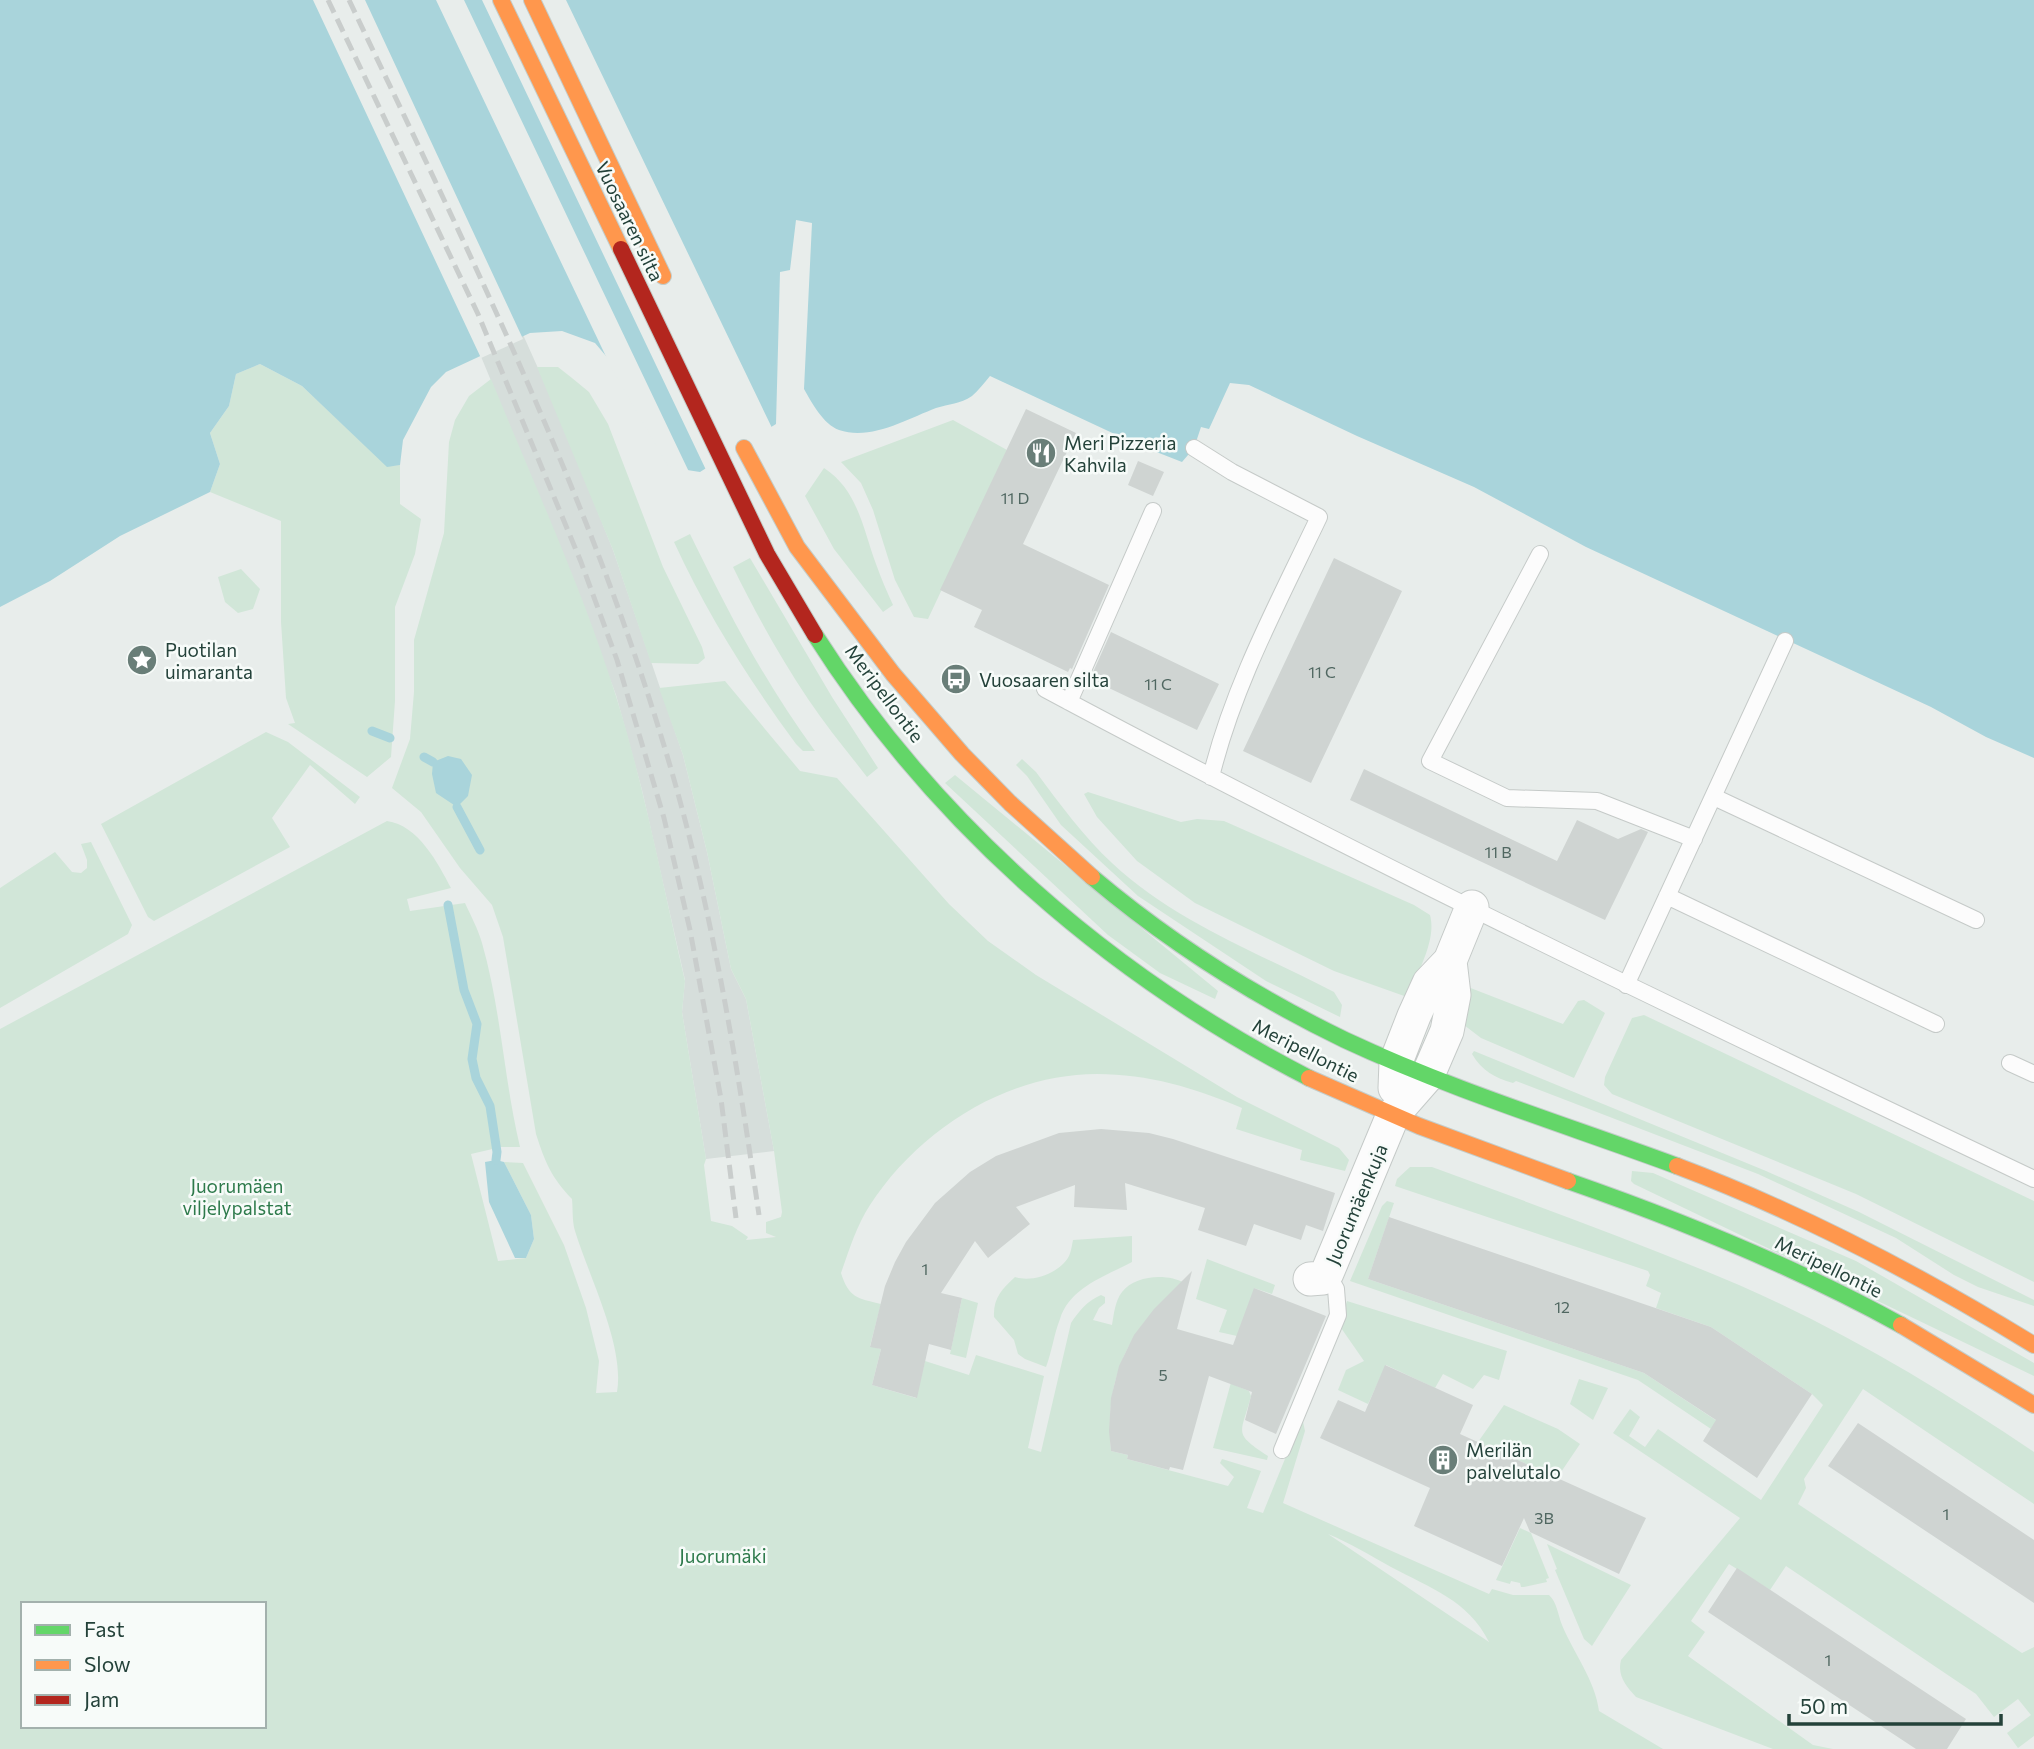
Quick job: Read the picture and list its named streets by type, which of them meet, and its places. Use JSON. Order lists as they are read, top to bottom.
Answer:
{
  "streets": {
    "main road": ["Vuosaaren silta", "Meripellontie"],
    "street": ["Juorumäenkuja"]
  },
  "crossings": [
    ["Vuosaaren silta", "Meripellontie"],
    ["Meripellontie", "Juorumäenkuja"]
  ],
  "parks": ["Juorumäen viljelypalstat", "Juorumäki"],
  "places": {
    "restaurant": ["Meri Pizzeria Kahvila"],
    "place": ["Puotilan uimaranta"],
    "bus stop": ["Vuosaaren silta"],
    "building": ["Merilän palvelutalo"]
  },
  "house_numbers": [
    "11 D",
    "11 C",
    "11 C",
    "11 B",
    "1",
    "12",
    "5",
    "1",
    "3B",
    "1"
  ],
  "legend": ["Fast", "Slow", "Jam"],
  "scale_bar": "50 m"
}
